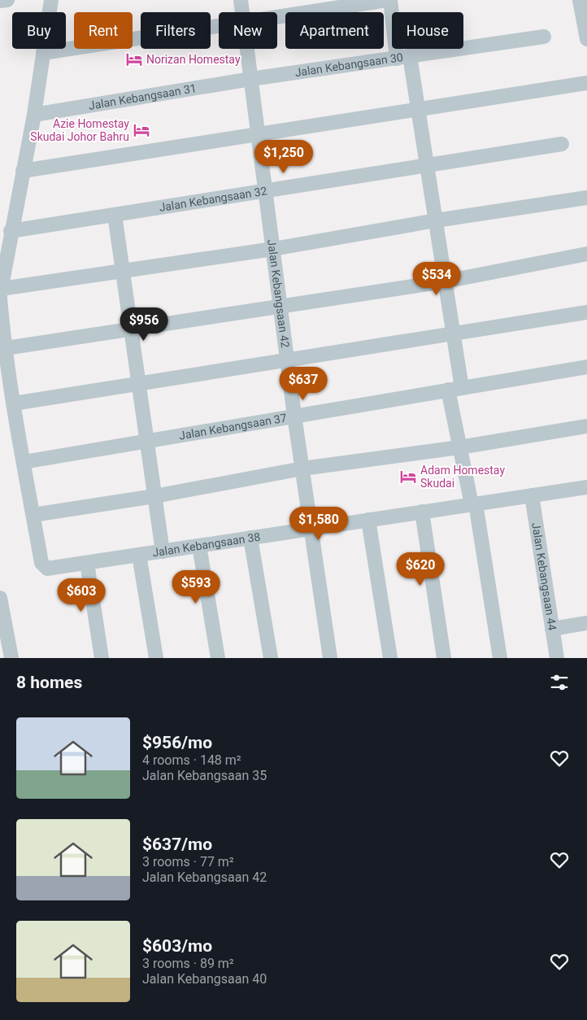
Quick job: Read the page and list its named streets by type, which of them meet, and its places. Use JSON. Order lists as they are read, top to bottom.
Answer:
{
  "streets": {
    "street": [
      "Jalan Kebangsaan 30",
      "Jalan Kebangsaan 31",
      "Jalan Kebangsaan 32",
      "Jalan Kebangsaan 42",
      "Jalan Kebangsaan 37",
      "Jalan Kebangsaan 38",
      "Jalan Kebangsaan 44"
    ]
  },
  "crossings": [
    ["Jalan Kebangsaan 30", "Jalan Kebangsaan 31"],
    ["Jalan Kebangsaan 30", "Jalan Kebangsaan 42"],
    ["Jalan Kebangsaan 31", "Jalan Kebangsaan 42"],
    ["Jalan Kebangsaan 32", "Jalan Kebangsaan 42"],
    ["Jalan Kebangsaan 42", "Jalan Kebangsaan 37"],
    ["Jalan Kebangsaan 42", "Jalan Kebangsaan 38"],
    ["Jalan Kebangsaan 38", "Jalan Kebangsaan 44"]
  ],
  "places": {
    "hotel": ["Norizan Homestay", "Azie Homestay Skudai Johor Bahru", "Adam Homestay Skudai"]
  },
  "page": {
    "chip": [
      "Buy",
      "Rent",
      "Filters",
      "New",
      "Apartment",
      "House"
    ],
    "price": [
      "$1,250",
      "$534",
      "$956",
      "$637",
      "$1,580",
      "$620",
      "$593",
      "$603"
    ],
    "heading": "8 homes",
    "list": [
      {
        "name": "$956/mo",
        "note": "4 rooms · 148 m² · Jalan Kebangsaan 35"
      },
      {
        "name": "$637/mo",
        "note": "3 rooms · 77 m² · Jalan Kebangsaan 42"
      },
      {
        "name": "$603/mo",
        "note": "3 rooms · 89 m² · Jalan Kebangsaan 40"
      }
    ]
  }
}
